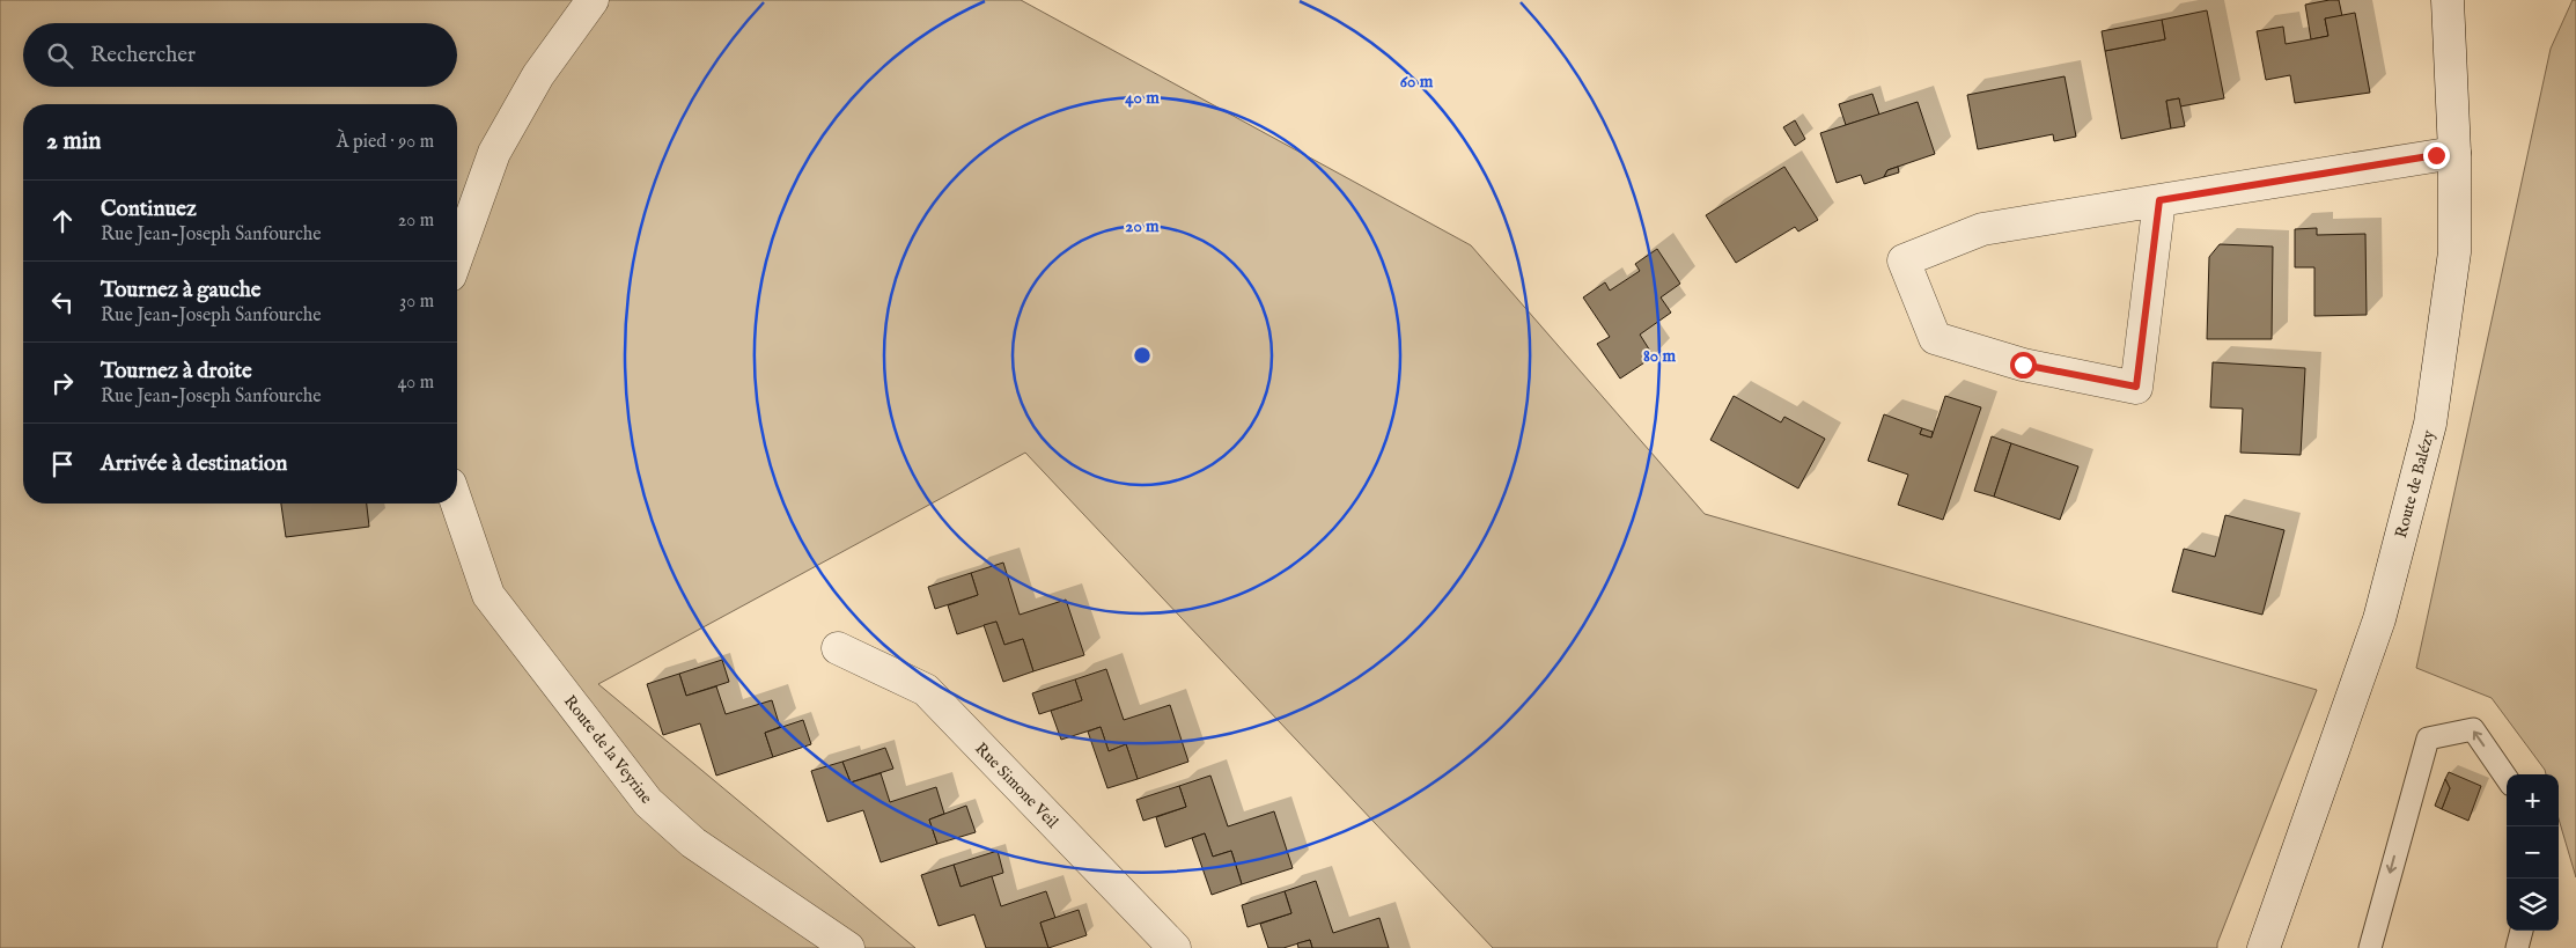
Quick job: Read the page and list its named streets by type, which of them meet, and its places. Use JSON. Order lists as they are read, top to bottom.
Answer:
{
  "streets": {
    "street": ["Route de Balézy", "Route de la Veyrine", "Rue Simone Veil"]
  },
  "page": {
    "search": "Rechercher",
    "heading": ["2 min", "À pied · 90 m"],
    "list": [
      ["Continuez", "Rue Jean-Joseph Sanfourche", "20 m"],
      ["Tournez à gauche", "Rue Jean-Joseph Sanfourche", "30 m"],
      ["Tournez à droite", "Rue Jean-Joseph Sanfourche", "40 m"],
      "Arrivée à destination"
    ],
    "map_buttons": ["+", "−"]
  },
  "rings": [
    "60 m",
    "40 m",
    "20 m",
    "80 m"
  ]
}
